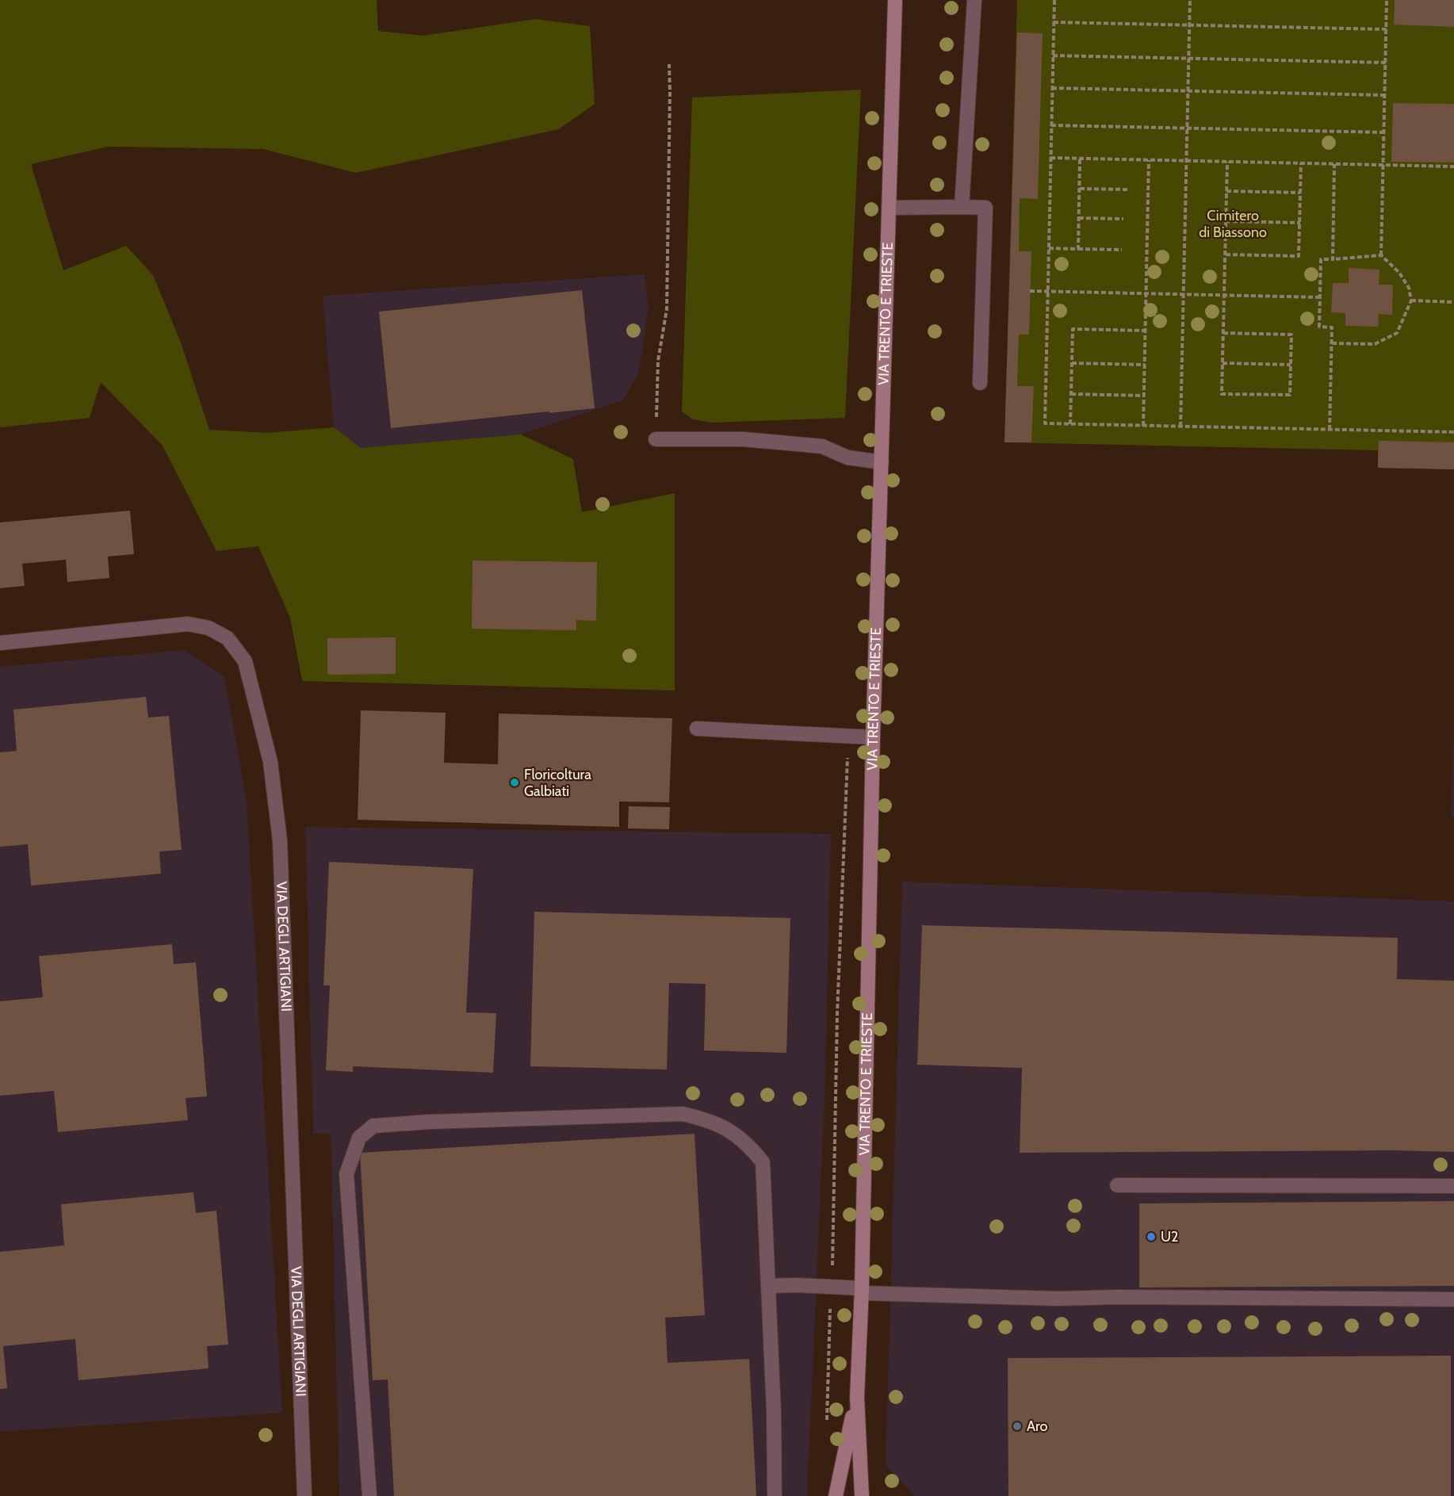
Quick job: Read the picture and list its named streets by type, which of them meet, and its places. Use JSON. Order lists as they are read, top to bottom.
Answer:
{
  "streets": {
    "street": ["VIA TRENTO E TRIESTE", "VIA DEGLI ARTIGIANI"]
  },
  "parks": ["Cimitero di Biassono"],
  "places": ["Floricoltura Galbiati", "U2", "Aro"]
}
